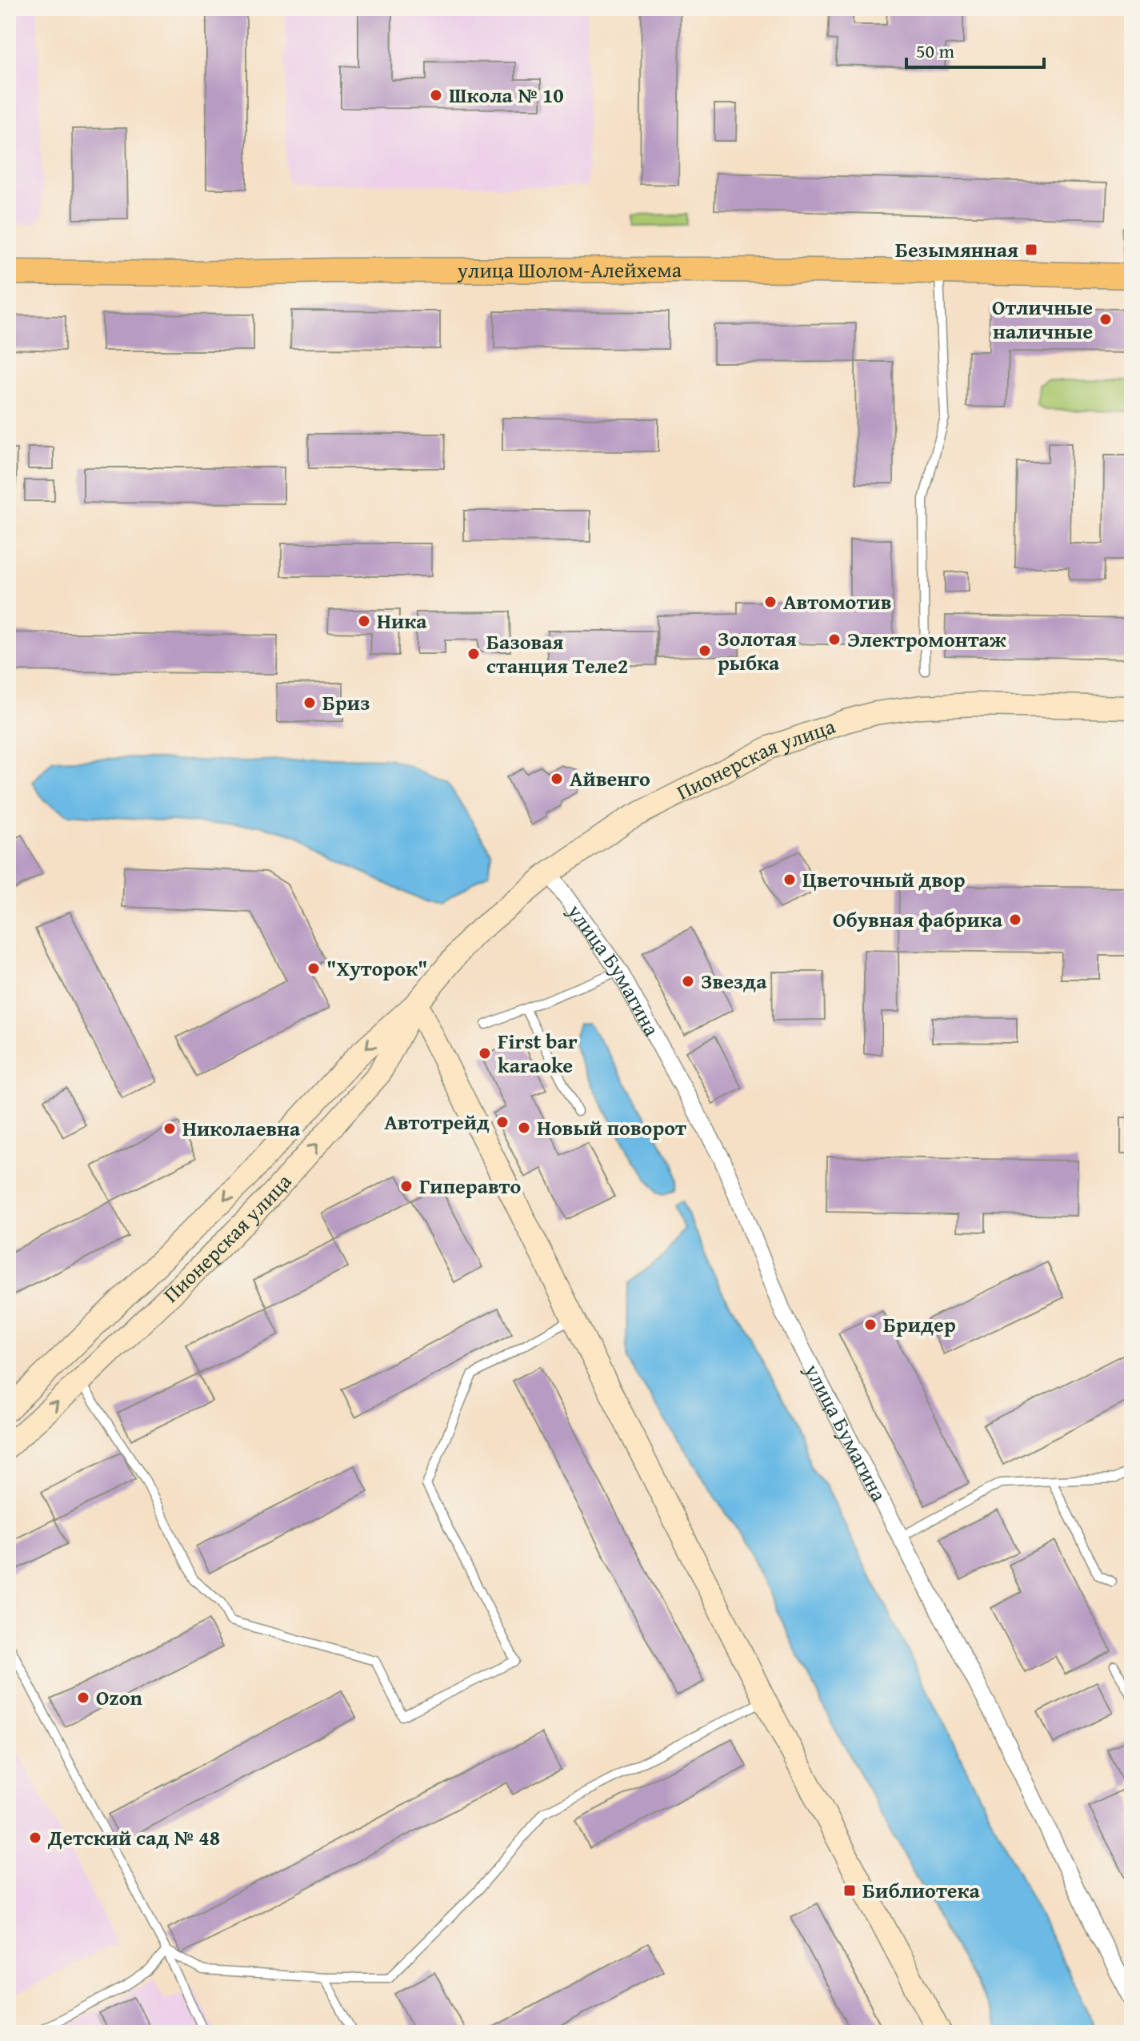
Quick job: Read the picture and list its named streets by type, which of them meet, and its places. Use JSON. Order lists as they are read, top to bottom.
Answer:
{
  "streets": {
    "main road": ["улица Шолом-Алейхема", "Пионерская улица"],
    "street": ["улица Бумагина"]
  },
  "crossings": [
    ["Пионерская улица", "улица Бумагина"]
  ],
  "places": {
    "other": [
      "Школа № 10",
      "Отличные наличные",
      "Автомотив",
      "Ника",
      "Электромонтаж",
      "Золотая рыбка",
      "Базовая станция Теле2",
      "Бриз",
      "Айвенго",
      "Цветочный двор",
      "Обувная фабрика",
      "\"Хуторок\"",
      "Звезда",
      "First bar karaoke",
      "Автотрейд",
      "Новый поворот",
      "Николаевна",
      "Гиперавто",
      "Бридер",
      "Ozon",
      "Детский сад № 48"
    ],
    "transit": ["Безымянная", "Библиотека"]
  },
  "scale_bar": "50 m"
}
